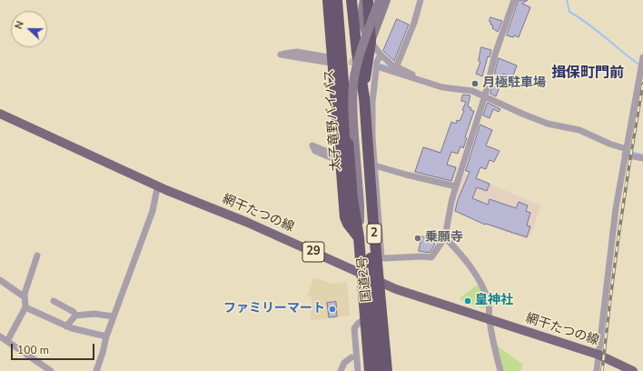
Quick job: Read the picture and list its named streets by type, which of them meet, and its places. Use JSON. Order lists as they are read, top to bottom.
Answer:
{
  "streets": {
    "highway": ["太子竜野バイパス", "2", "国道2号"],
    "main road": ["網干たつの線", "29"]
  },
  "crossings": [
    ["太子竜野バイパス", "国道2号"],
    ["網干たつの線", "国道2号"],
    ["2", "国道2号"]
  ],
  "districts": ["揖保町門前"],
  "places": [
    "月極駐車場",
    "乗願寺",
    "皇神社",
    "ファミリーマート"
  ],
  "scale_bar": "100 m",
  "north": "left"
}
